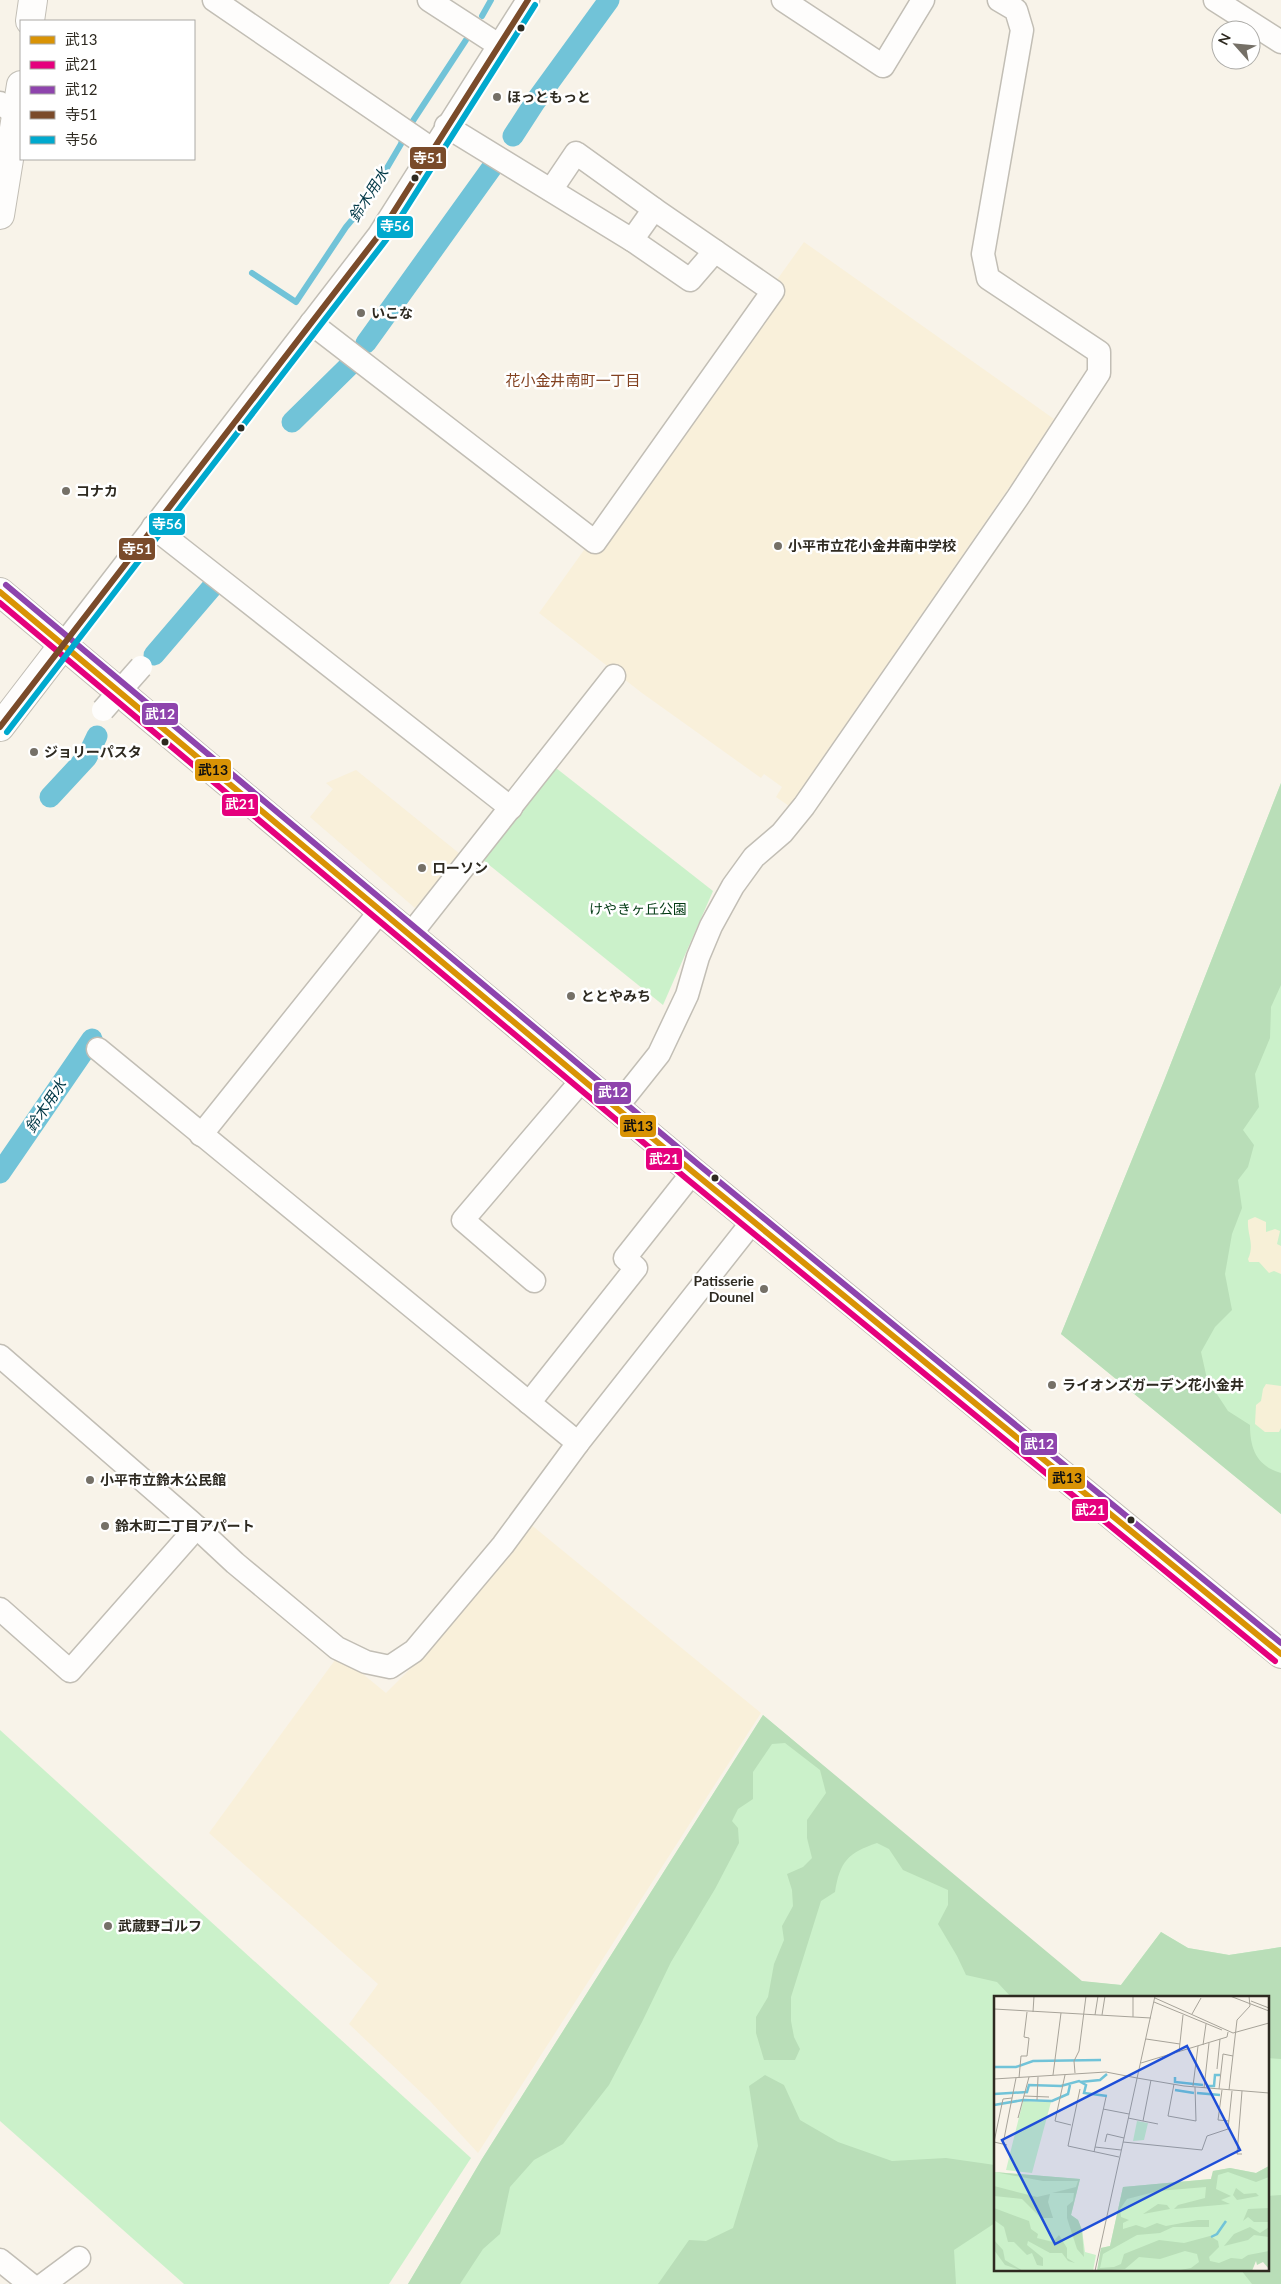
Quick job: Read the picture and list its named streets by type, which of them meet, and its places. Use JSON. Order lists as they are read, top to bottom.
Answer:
{
  "districts": ["花小金井南町一丁目"],
  "water": ["鈴木用水"],
  "parks": ["けやきヶ丘公園"],
  "places": [
    "ほっともっと",
    "いこな",
    "コナカ",
    "小平市立花小金井南中学校",
    "ジョリーパスタ",
    "ローソン",
    "ととやみち",
    "Patisserie Dounel",
    "ライオンズガーデン花小金井",
    "小平市立鈴木公民館",
    "鈴木町二丁目アパート",
    "武蔵野ゴルフ"
  ],
  "lines": [
    "transit line 寺51",
    "transit line 寺56",
    "transit line 武12",
    "transit line 武13",
    "transit line 武21"
  ],
  "legend": [
    "武13",
    "武21",
    "武12",
    "寺51",
    "寺56"
  ],
  "north": "top left"
}
